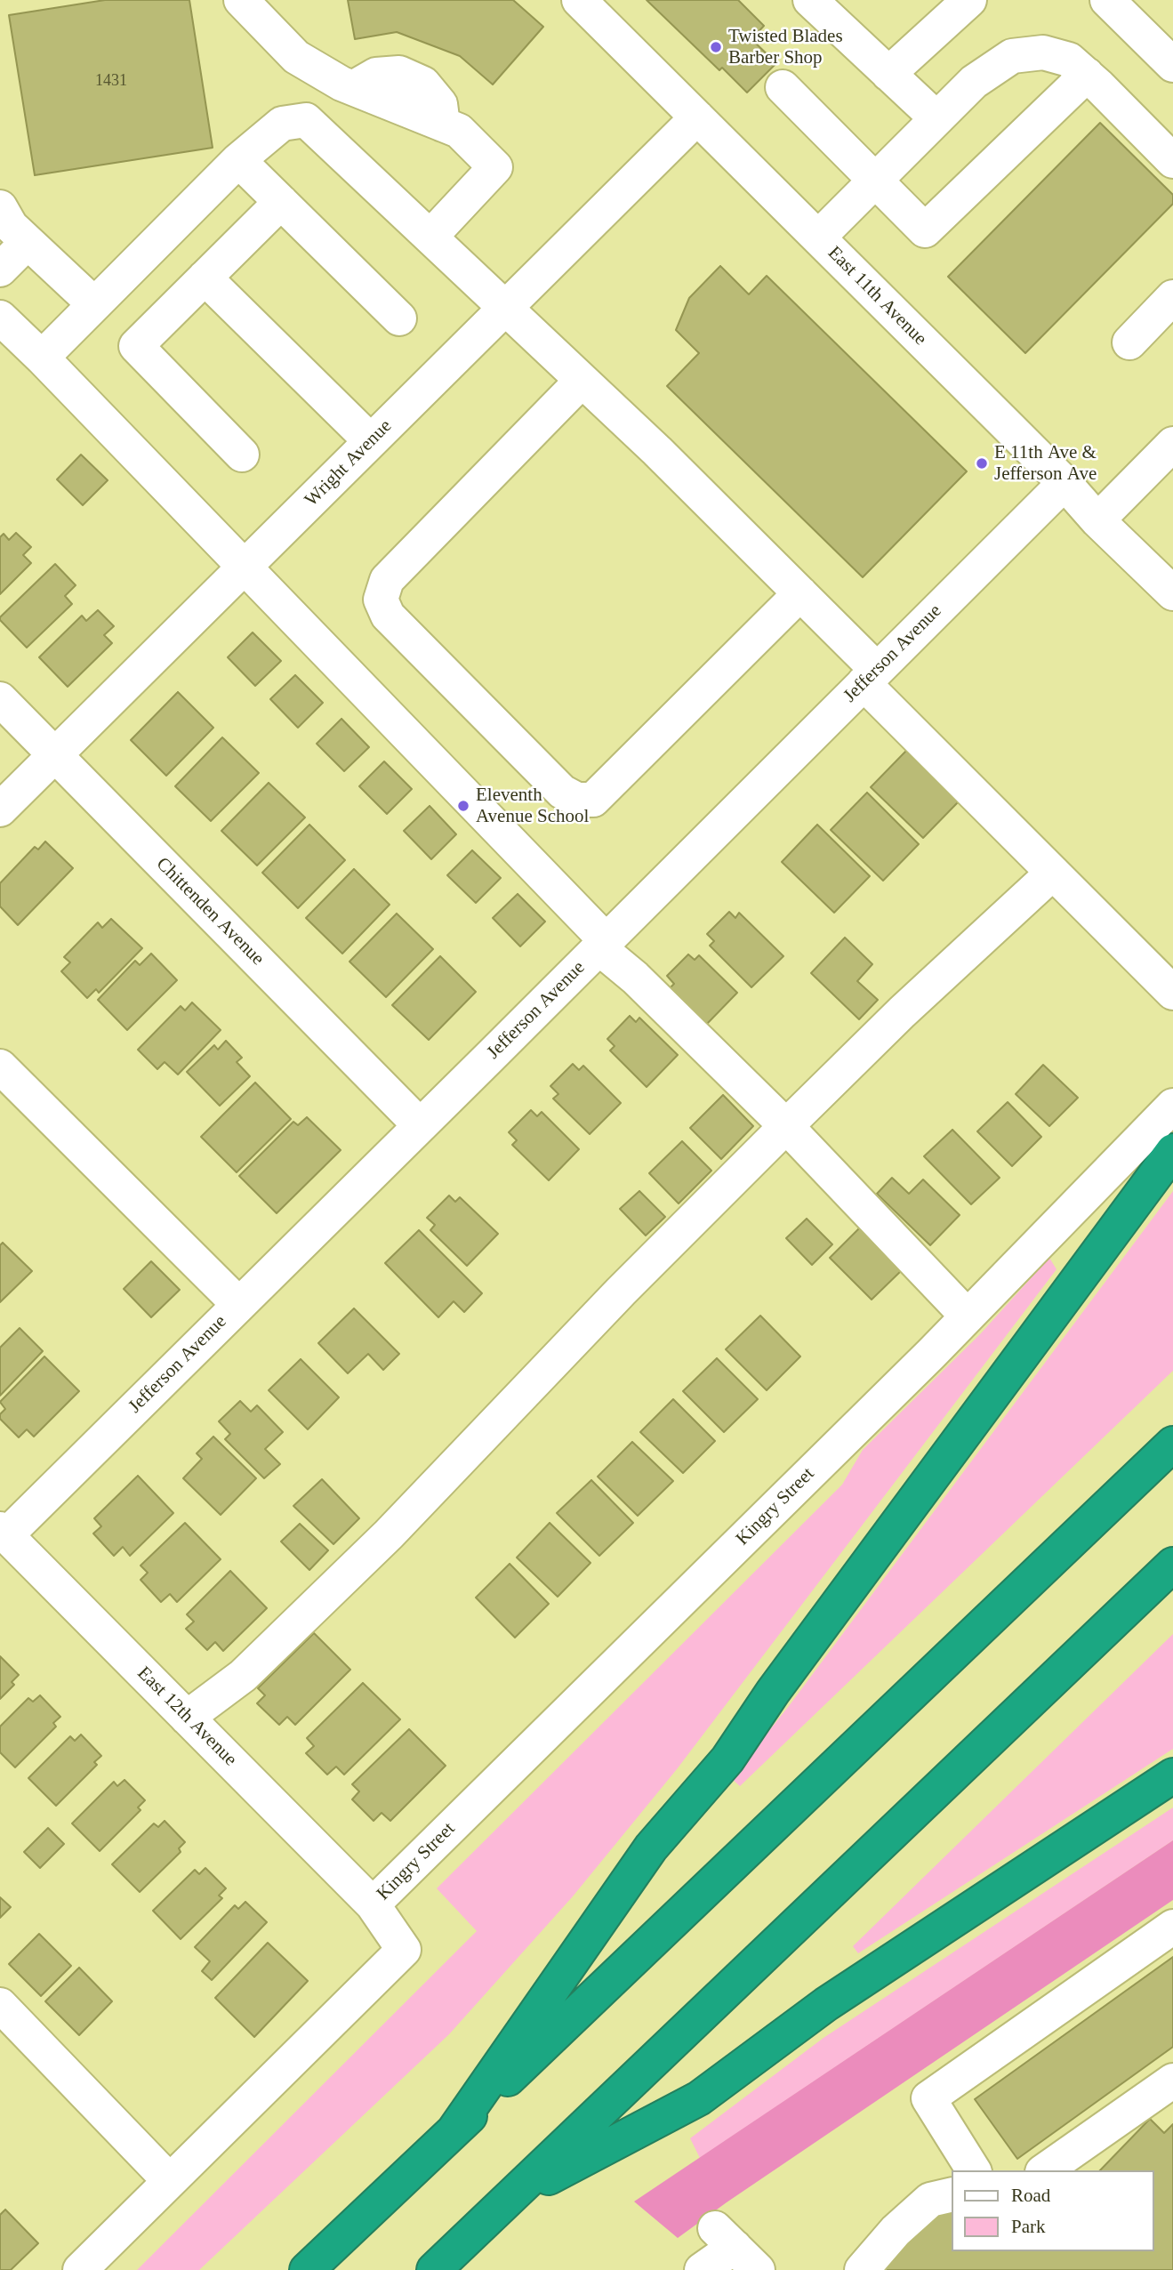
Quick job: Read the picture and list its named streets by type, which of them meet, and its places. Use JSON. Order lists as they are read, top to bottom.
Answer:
{
  "streets": {
    "street": [
      "East 11th Avenue",
      "Wright Avenue",
      "Jefferson Avenue",
      "Chittenden Avenue",
      "Kingry Street",
      "East 12th Avenue"
    ]
  },
  "crossings": [
    ["East 11th Avenue", "Wright Avenue"],
    ["East 11th Avenue", "Jefferson Avenue"],
    ["Wright Avenue", "Chittenden Avenue"],
    ["Jefferson Avenue", "Chittenden Avenue"],
    ["Jefferson Avenue", "East 12th Avenue"],
    ["Kingry Street", "East 12th Avenue"]
  ],
  "places": ["Twisted Blades Barber Shop", "E 11th Ave & Jefferson Ave", "Eleventh Avenue School"],
  "house_numbers": ["1431"],
  "legend": ["Road", "Park"]
}
